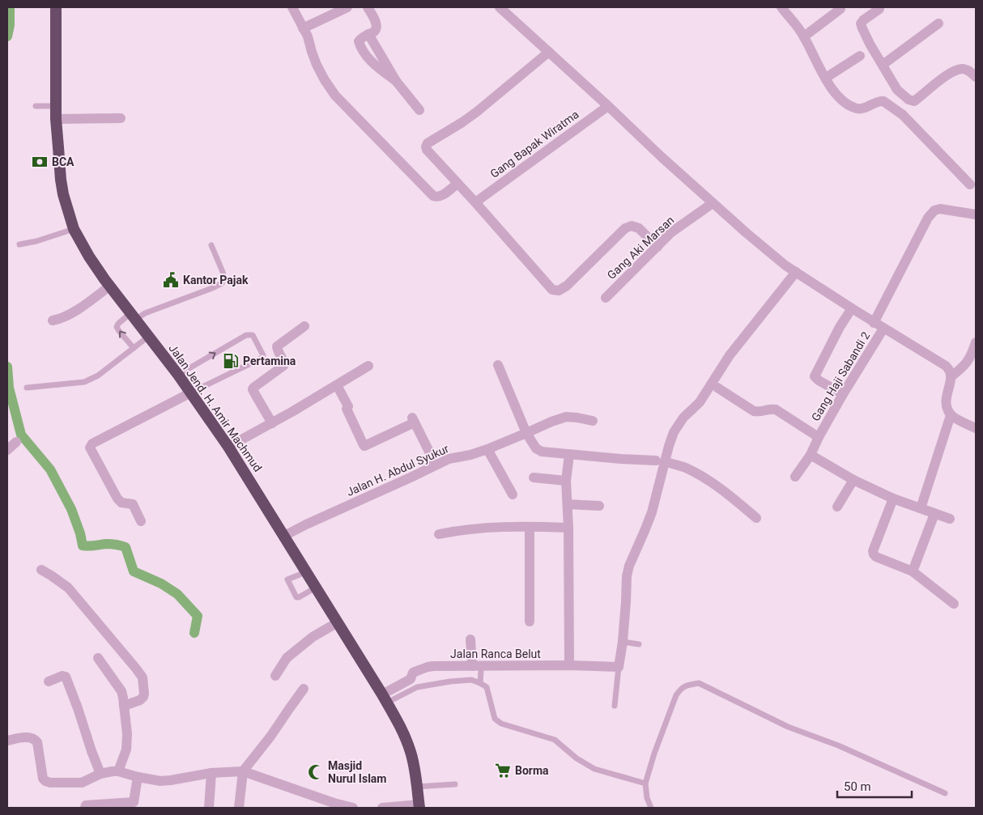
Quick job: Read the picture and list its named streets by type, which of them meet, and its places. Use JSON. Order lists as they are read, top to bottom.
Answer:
{
  "streets": {
    "highway": ["Jalan Jend. H. Amir Machmud"],
    "street": [
      "Gang Bapak Wiratma",
      "Gang Aki Marsan",
      "Gang Haji Sabandi 2",
      "Jalan H. Abdul Syukur",
      "Jalan Ranca Belut"
    ]
  },
  "crossings": [
    ["Jalan Jend. H. Amir Machmud", "Jalan H. Abdul Syukur"],
    ["Jalan Jend. H. Amir Machmud", "Jalan Ranca Belut"]
  ],
  "places": {
    "bank": ["BCA"],
    "public building": ["Kantor Pajak"],
    "fuel station": ["Pertamina"],
    "supermarket": ["Borma"],
    "mosque": ["Masjid Nurul Islam"]
  },
  "scale_bar": "50 m"
}
